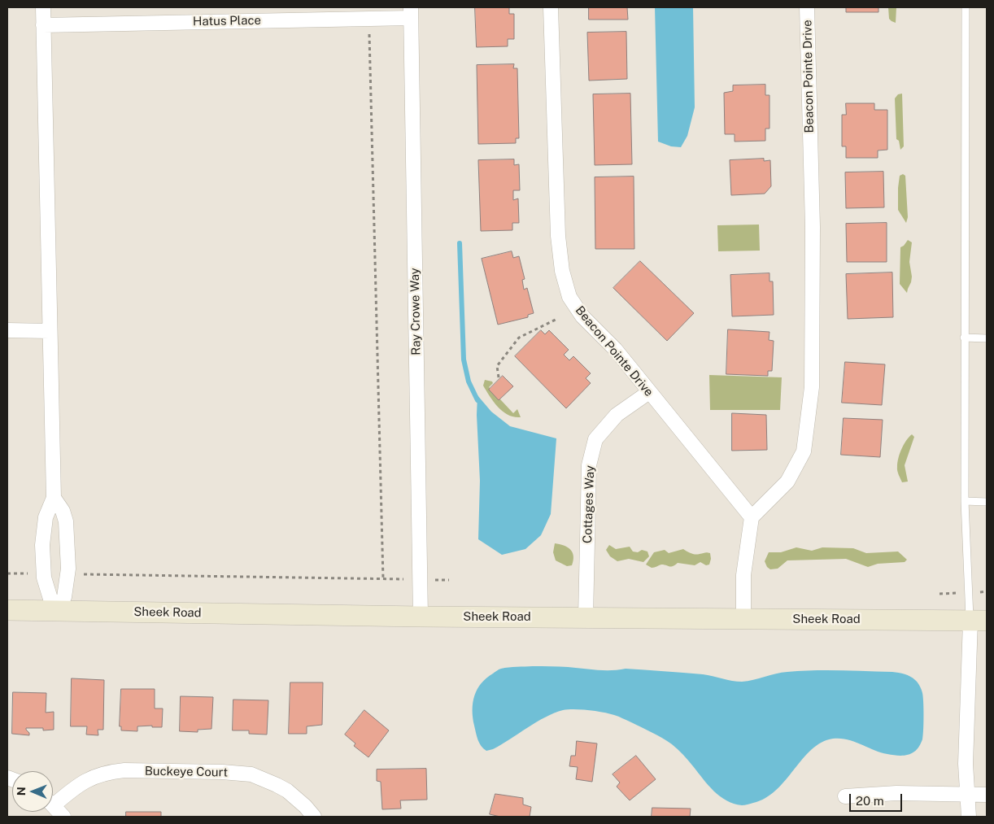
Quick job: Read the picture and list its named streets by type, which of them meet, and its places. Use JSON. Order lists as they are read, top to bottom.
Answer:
{
  "streets": {
    "street": [
      "Hatus Place",
      "Beacon Pointe Drive",
      "Ray Crowe Way",
      "Cottages Way",
      "Sheek Road",
      "Buckeye Court"
    ]
  },
  "crossings": [
    ["Hatus Place", "Ray Crowe Way"],
    ["Beacon Pointe Drive", "Cottages Way"],
    ["Ray Crowe Way", "Sheek Road"],
    ["Cottages Way", "Sheek Road"]
  ],
  "scale_bar": "20 m",
  "north": "left"
}
